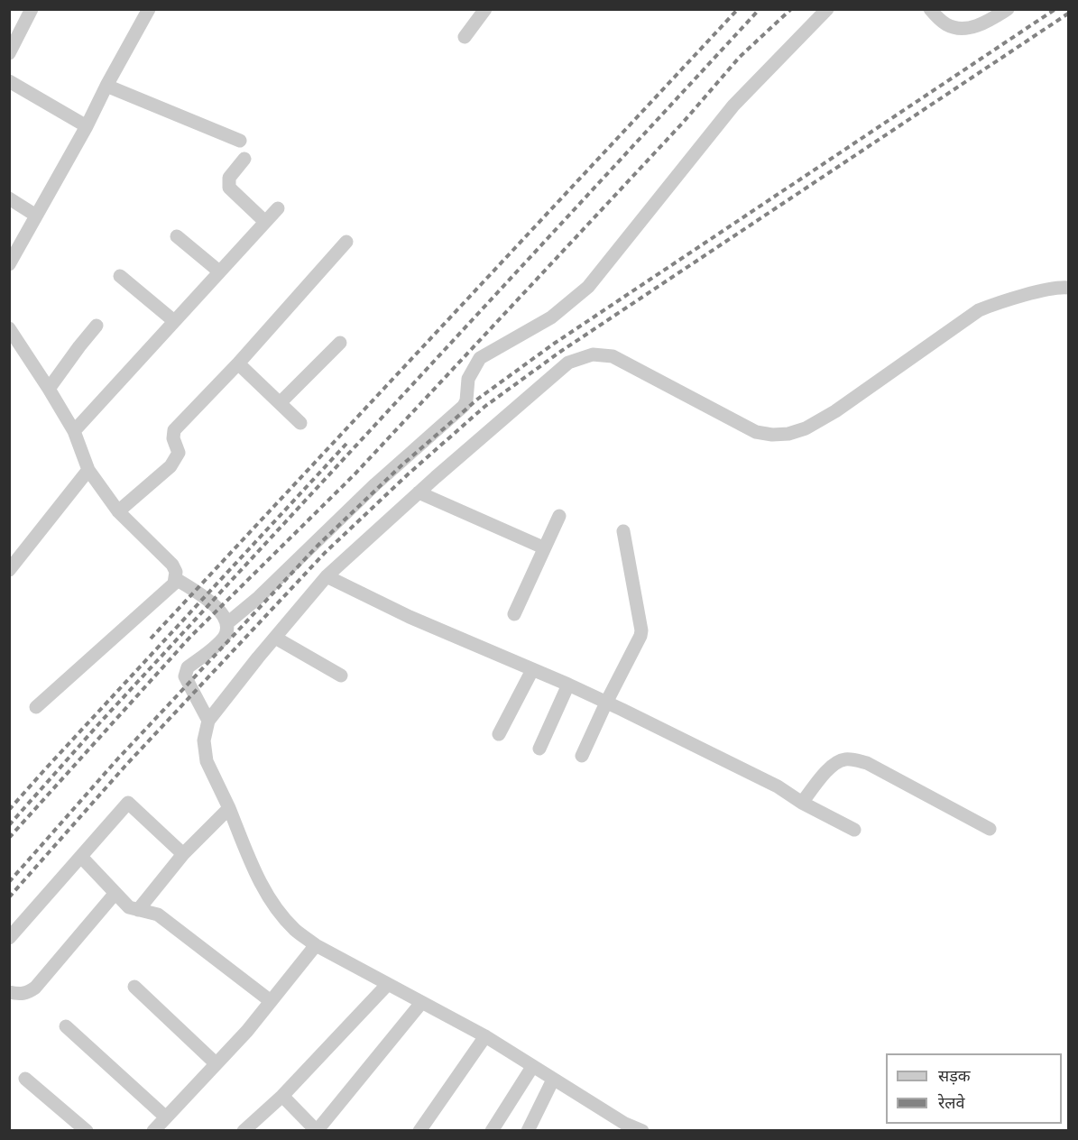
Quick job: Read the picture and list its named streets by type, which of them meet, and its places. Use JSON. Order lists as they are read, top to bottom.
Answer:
{
  "legend": ["सड़क", "रेलवे"]
}
